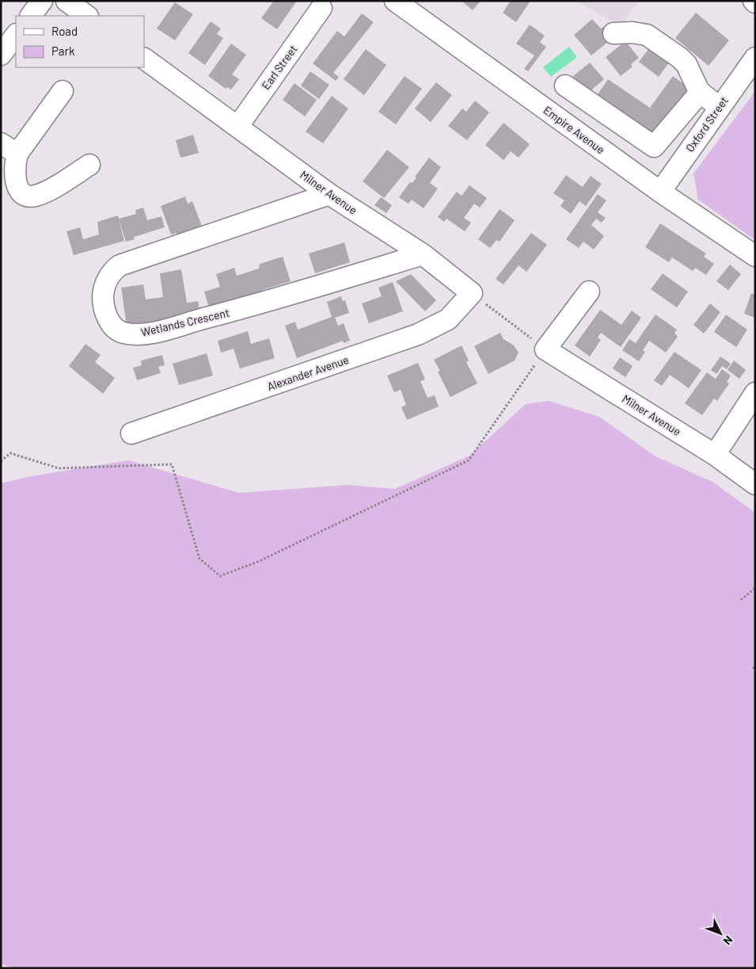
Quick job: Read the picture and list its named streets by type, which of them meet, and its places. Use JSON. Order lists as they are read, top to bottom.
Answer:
{
  "streets": {
    "street": [
      "Earl Street",
      "Oxford Street",
      "Empire Avenue",
      "Milner Avenue",
      "Wetlands Crescent",
      "Alexander Avenue"
    ]
  },
  "crossings": [
    ["Earl Street", "Milner Avenue"],
    ["Oxford Street", "Empire Avenue"],
    ["Milner Avenue", "Wetlands Crescent"],
    ["Milner Avenue", "Alexander Avenue"]
  ],
  "legend": ["Road", "Park"],
  "north": "bottom right"
}
